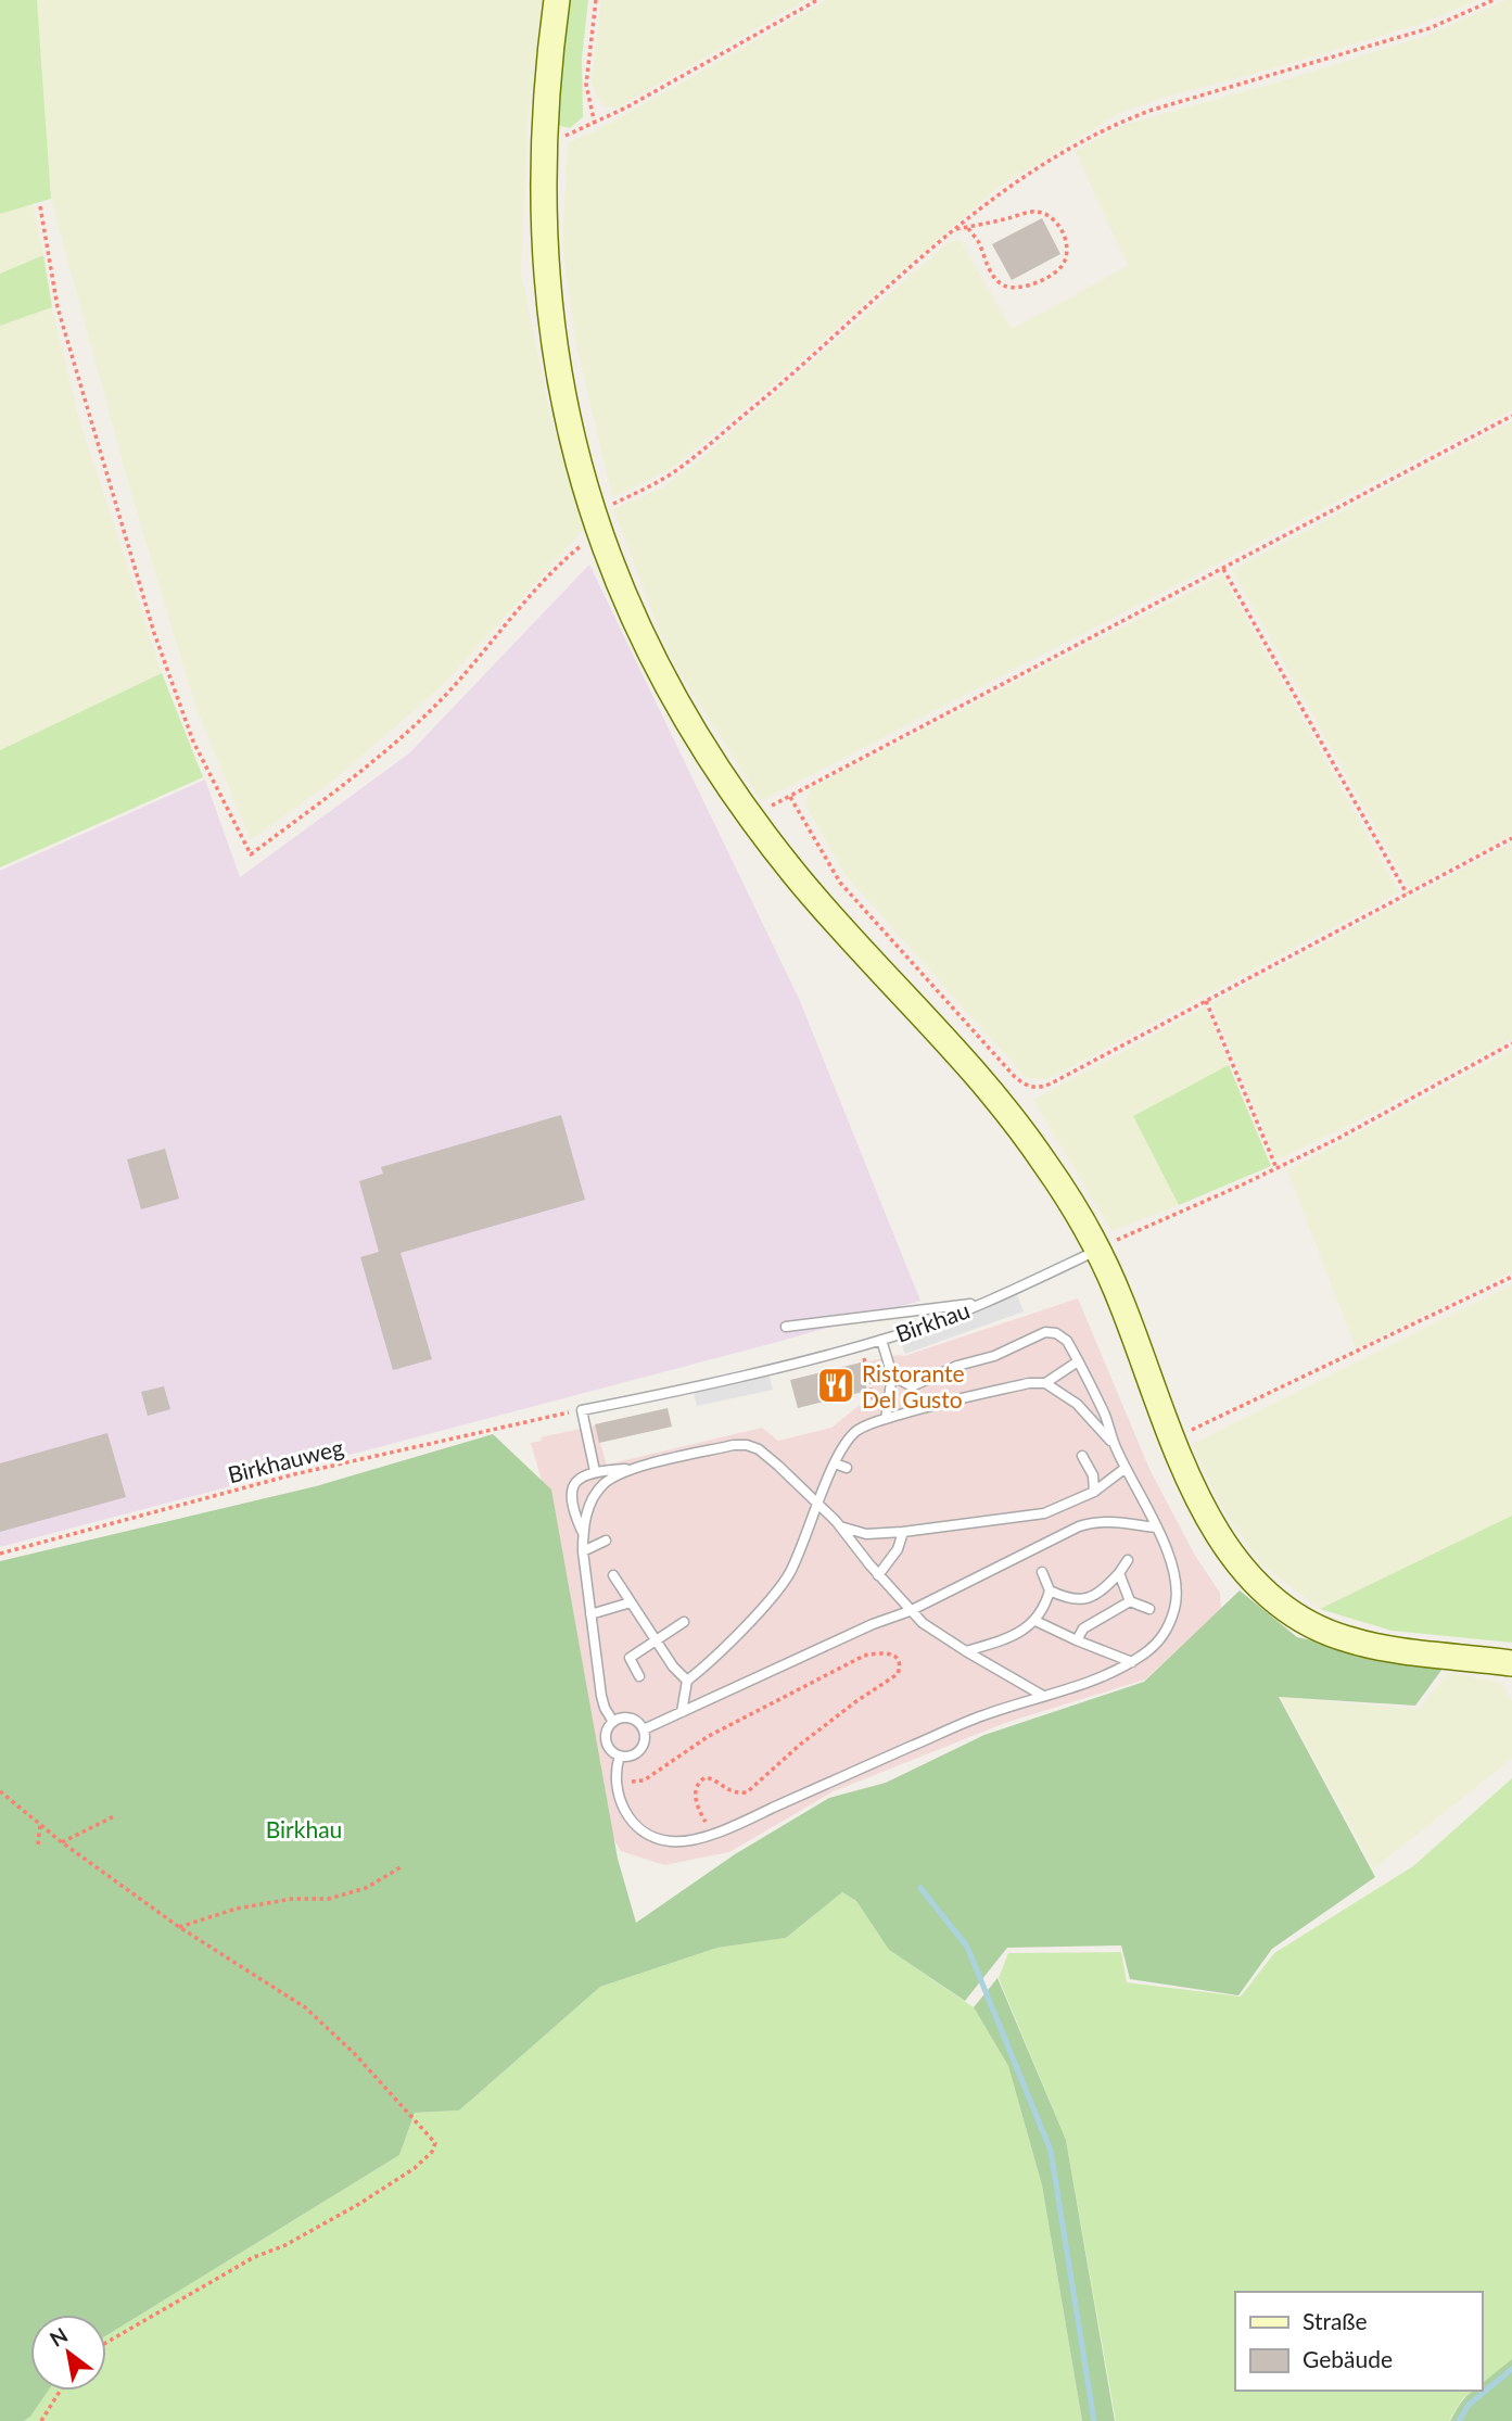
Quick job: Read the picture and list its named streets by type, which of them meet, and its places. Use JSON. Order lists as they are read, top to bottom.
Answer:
{
  "streets": {
    "lane": ["Birkhau"],
    "path": ["Birkhauweg"]
  },
  "crossings": [
    ["Birkhau", "Birkhauweg"]
  ],
  "parks": ["Birkhau"],
  "places": {
    "restaurant": ["Ristorante Del Gusto"]
  },
  "legend": ["Straße", "Gebäude"],
  "north": "top left"
}
